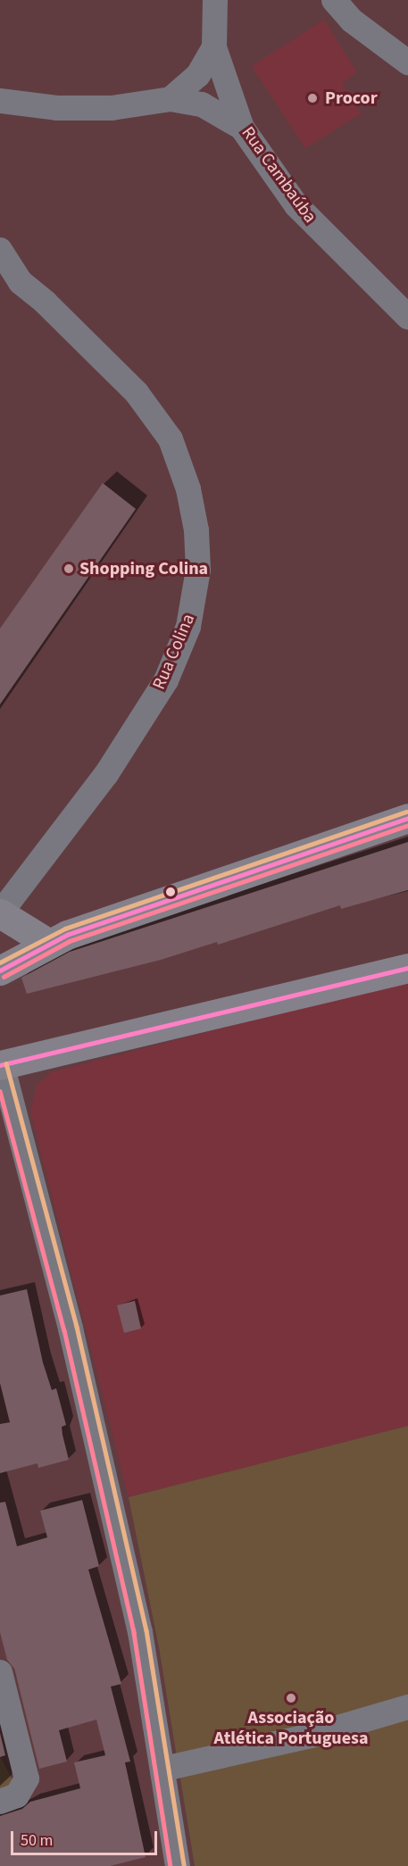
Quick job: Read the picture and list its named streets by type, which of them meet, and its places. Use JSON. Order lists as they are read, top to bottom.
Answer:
{
  "streets": {
    "street": ["Rua Cambaúba", "Rua Colina"]
  },
  "places": ["Procor", "Shopping Colina", "Associação Atlética Portuguesa"],
  "scale_bar": "50 m"
}
